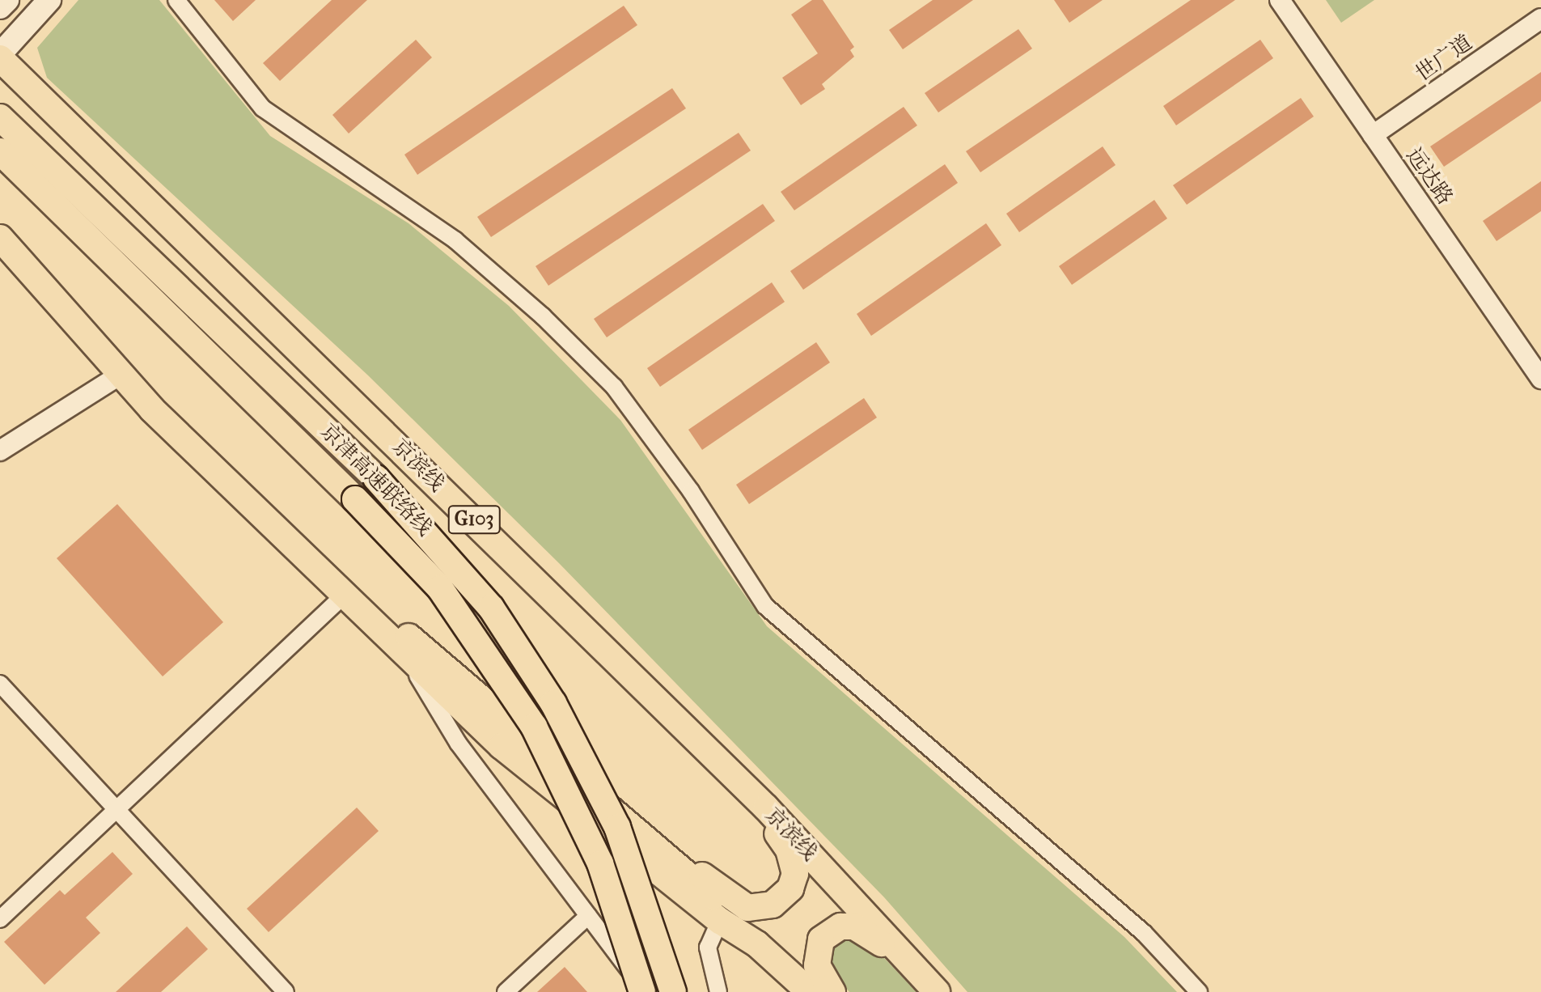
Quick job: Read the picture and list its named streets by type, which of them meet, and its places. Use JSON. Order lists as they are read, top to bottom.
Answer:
{
  "streets": {
    "highway": ["京滨线", "京津高速联络线", "G103"],
    "street": ["世广道", "远达路"]
  },
  "crossings": [
    ["世广道", "远达路"]
  ]
}
